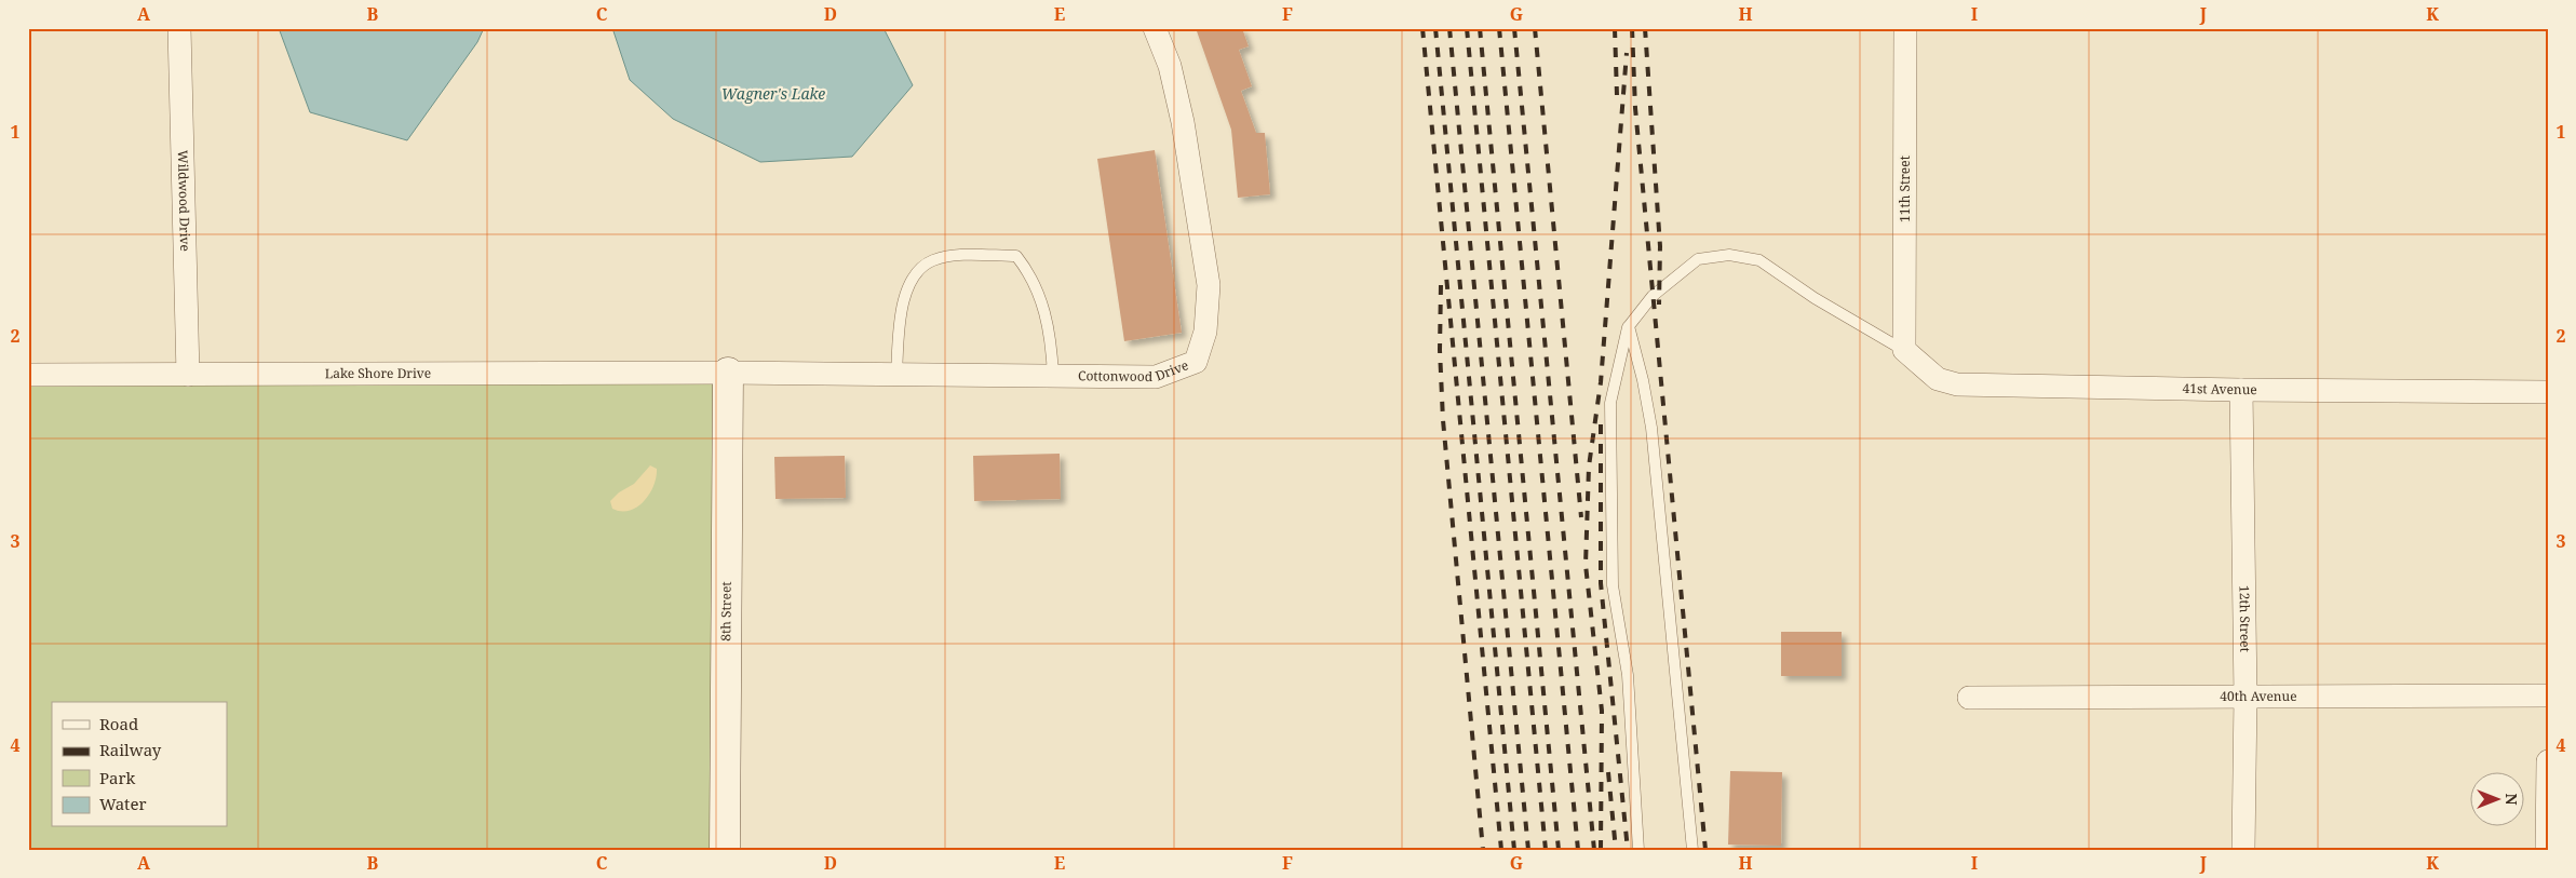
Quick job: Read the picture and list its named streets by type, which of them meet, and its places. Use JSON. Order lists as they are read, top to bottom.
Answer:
{
  "streets": {
    "street": [
      "11th Street",
      "Wildwood Drive",
      "Cottonwood Drive",
      "Lake Shore Drive",
      "41st Avenue",
      "8th Street",
      "12th Street",
      "40th Avenue"
    ]
  },
  "crossings": [
    ["11th Street", "41st Avenue"],
    ["Wildwood Drive", "Lake Shore Drive"],
    ["Cottonwood Drive", "Lake Shore Drive"],
    ["Cottonwood Drive", "8th Street"],
    ["Lake Shore Drive", "8th Street"],
    ["41st Avenue", "12th Street"],
    ["12th Street", "40th Avenue"]
  ],
  "water": ["Wagner's Lake"],
  "legend": [
    "Road",
    "Railway",
    "Park",
    "Water"
  ],
  "north": "right",
  "grid": {
    "columns": [
      "A",
      "B",
      "C",
      "D",
      "E",
      "F",
      "G",
      "H",
      "I",
      "J",
      "K"
    ],
    "rows": [
      "1",
      "2",
      "3",
      "4"
    ]
  }
}
